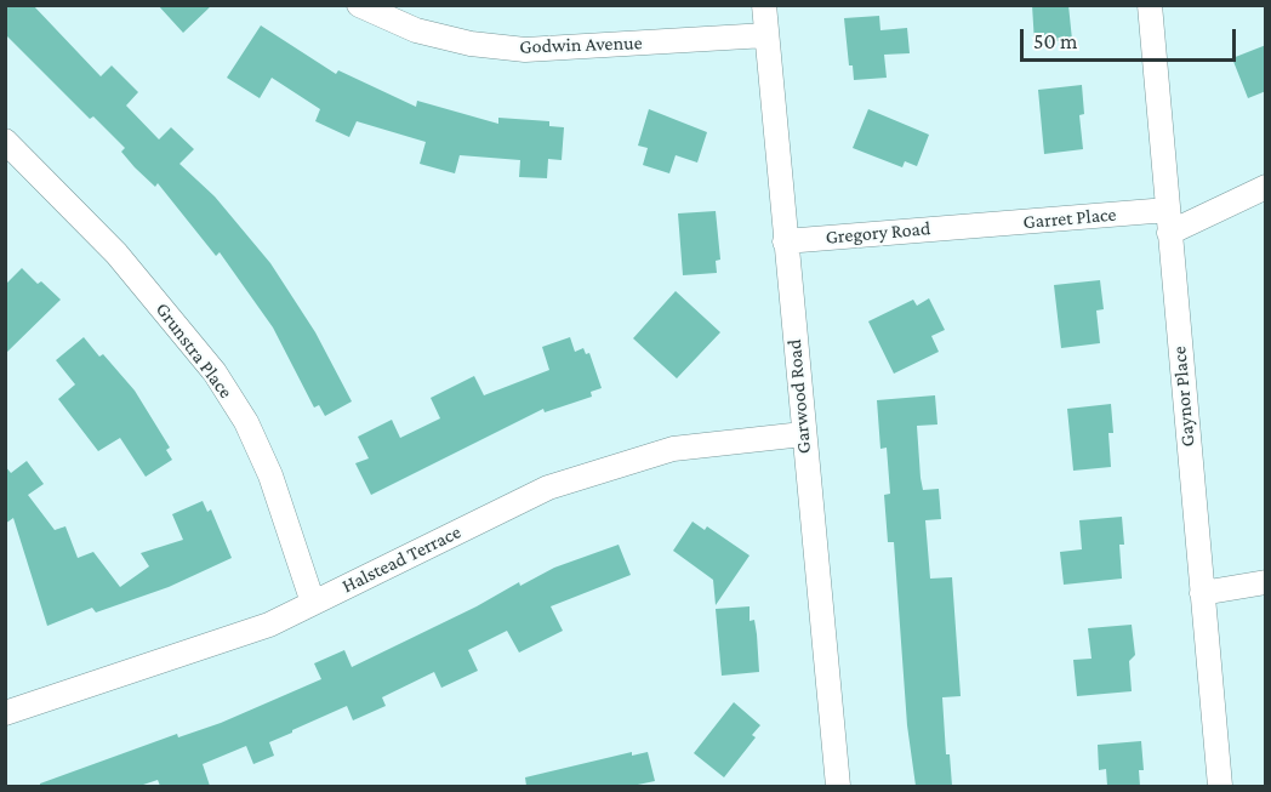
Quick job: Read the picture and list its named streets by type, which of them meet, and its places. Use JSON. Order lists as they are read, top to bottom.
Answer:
{
  "streets": {
    "street": [
      "Godwin Avenue",
      "Garret Place",
      "Gregory Road",
      "Grunstra Place",
      "Garwood Road",
      "Gaynor Place",
      "Halstead Terrace"
    ]
  },
  "crossings": [
    ["Godwin Avenue", "Garwood Road"],
    ["Garret Place", "Gregory Road"],
    ["Garret Place", "Gaynor Place"],
    ["Gregory Road", "Garwood Road"],
    ["Grunstra Place", "Halstead Terrace"],
    ["Garwood Road", "Halstead Terrace"]
  ],
  "scale_bar": "50 m"
}
